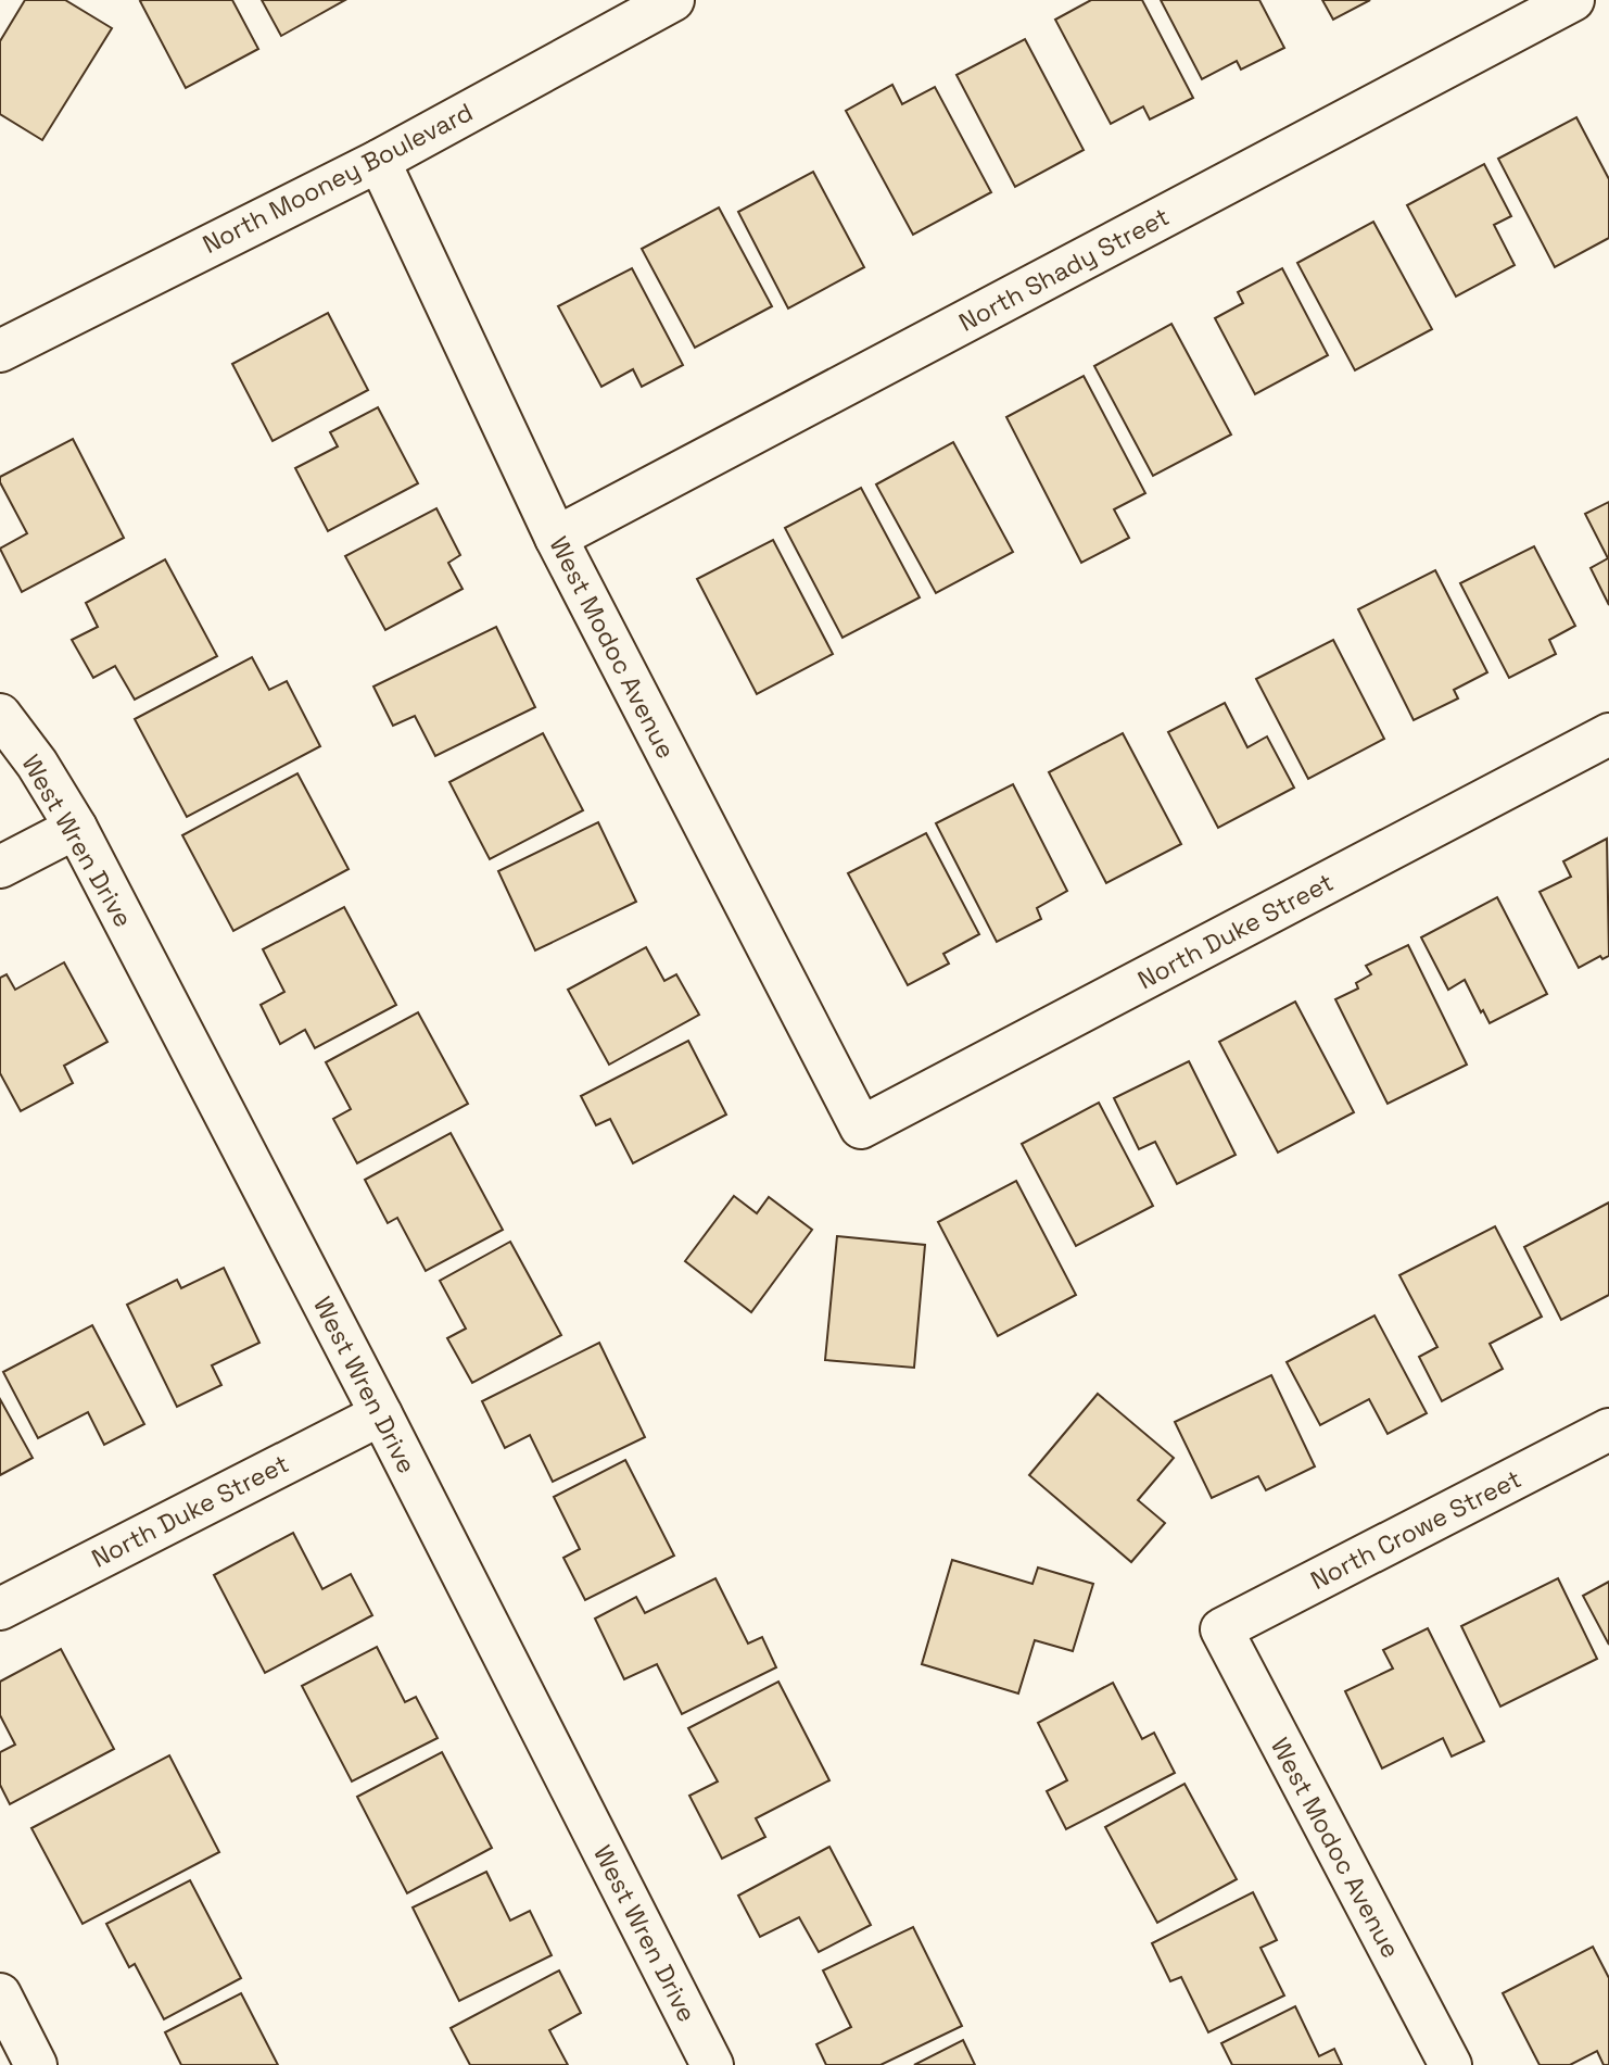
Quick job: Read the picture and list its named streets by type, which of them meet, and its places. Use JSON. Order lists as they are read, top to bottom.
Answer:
{
  "streets": {
    "street": [
      "North Mooney Boulevard",
      "North Shady Street",
      "West Modoc Avenue",
      "West Wren Drive",
      "North Duke Street",
      "North Crowe Street"
    ]
  },
  "crossings": [
    ["North Mooney Boulevard", "West Modoc Avenue"],
    ["North Shady Street", "West Modoc Avenue"],
    ["West Modoc Avenue", "North Duke Street"],
    ["West Modoc Avenue", "North Crowe Street"],
    ["West Wren Drive", "North Duke Street"]
  ]
}
